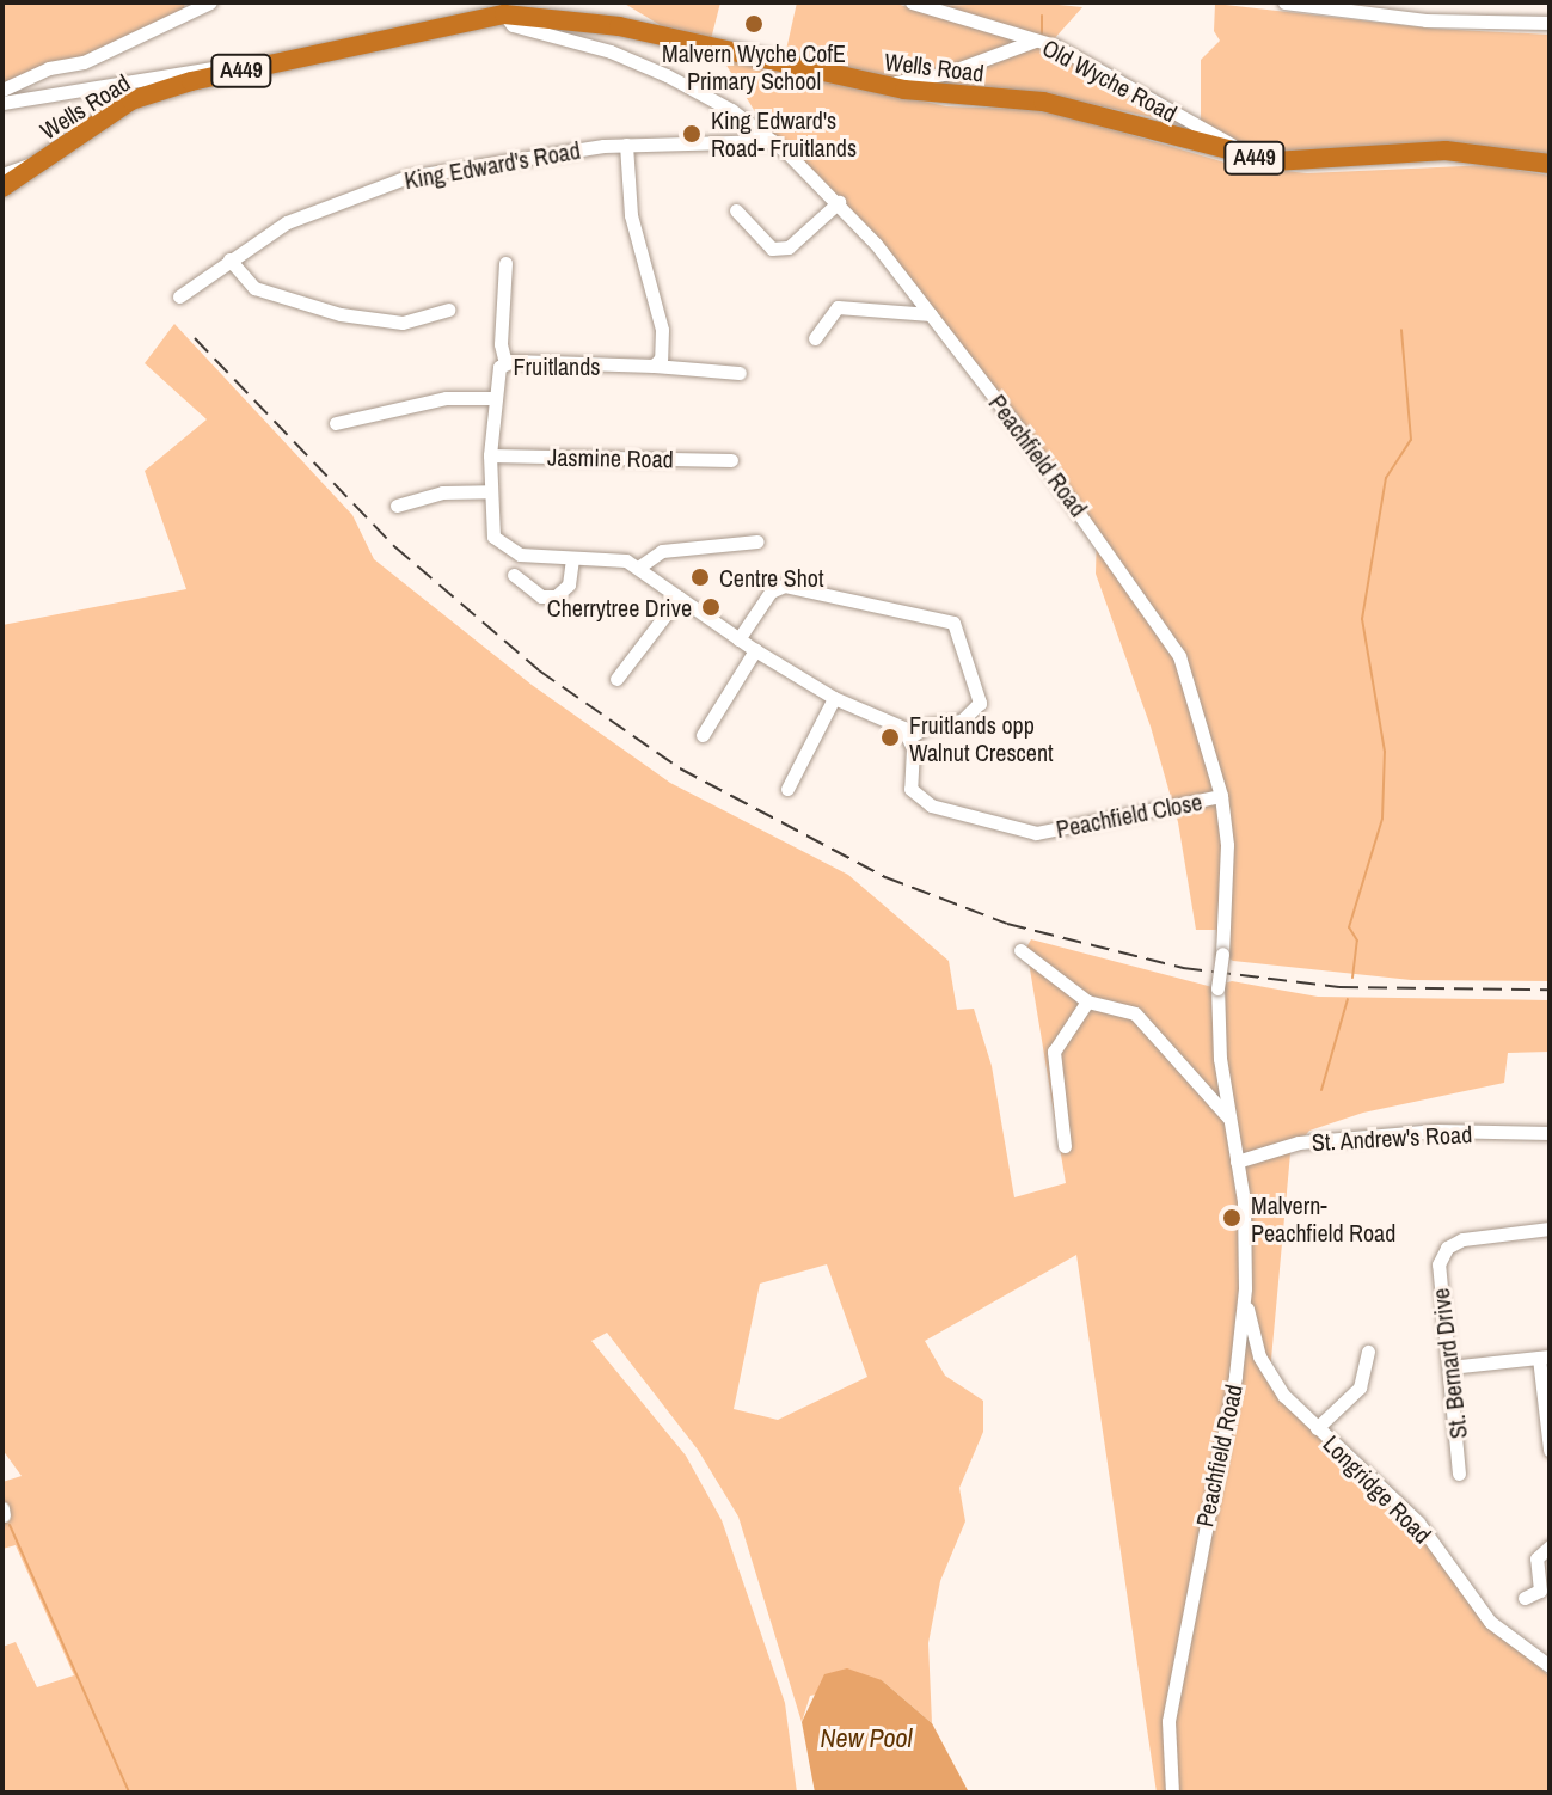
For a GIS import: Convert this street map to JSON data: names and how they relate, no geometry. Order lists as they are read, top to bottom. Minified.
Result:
{"streets":{"highway":["Wells Road","A449"],"street":["Old Wyche Road","King Edward's Road","Fruitlands","Peachfield Road","Jasmine Road","Peachfield Close","St. Andrew's Road","St. Bernard Drive","Longridge Road"]},"crossings":[["Wells Road","Old Wyche Road"],["Wells Road","Peachfield Road"],["King Edward's Road","Peachfield Road"],["Fruitlands","Jasmine Road"],["Fruitlands","Peachfield Close"],["Peachfield Road","Peachfield Close"],["Peachfield Road","St. Andrew's Road"],["Peachfield Road","Longridge Road"]],"water":["New Pool"],"places":["Malvern Wyche CofE Primary School","King Edward's Road- Fruitlands","Centre Shot","Cherrytree Drive","Fruitlands opp Walnut Crescent","Malvern- Peachfield Road"]}
